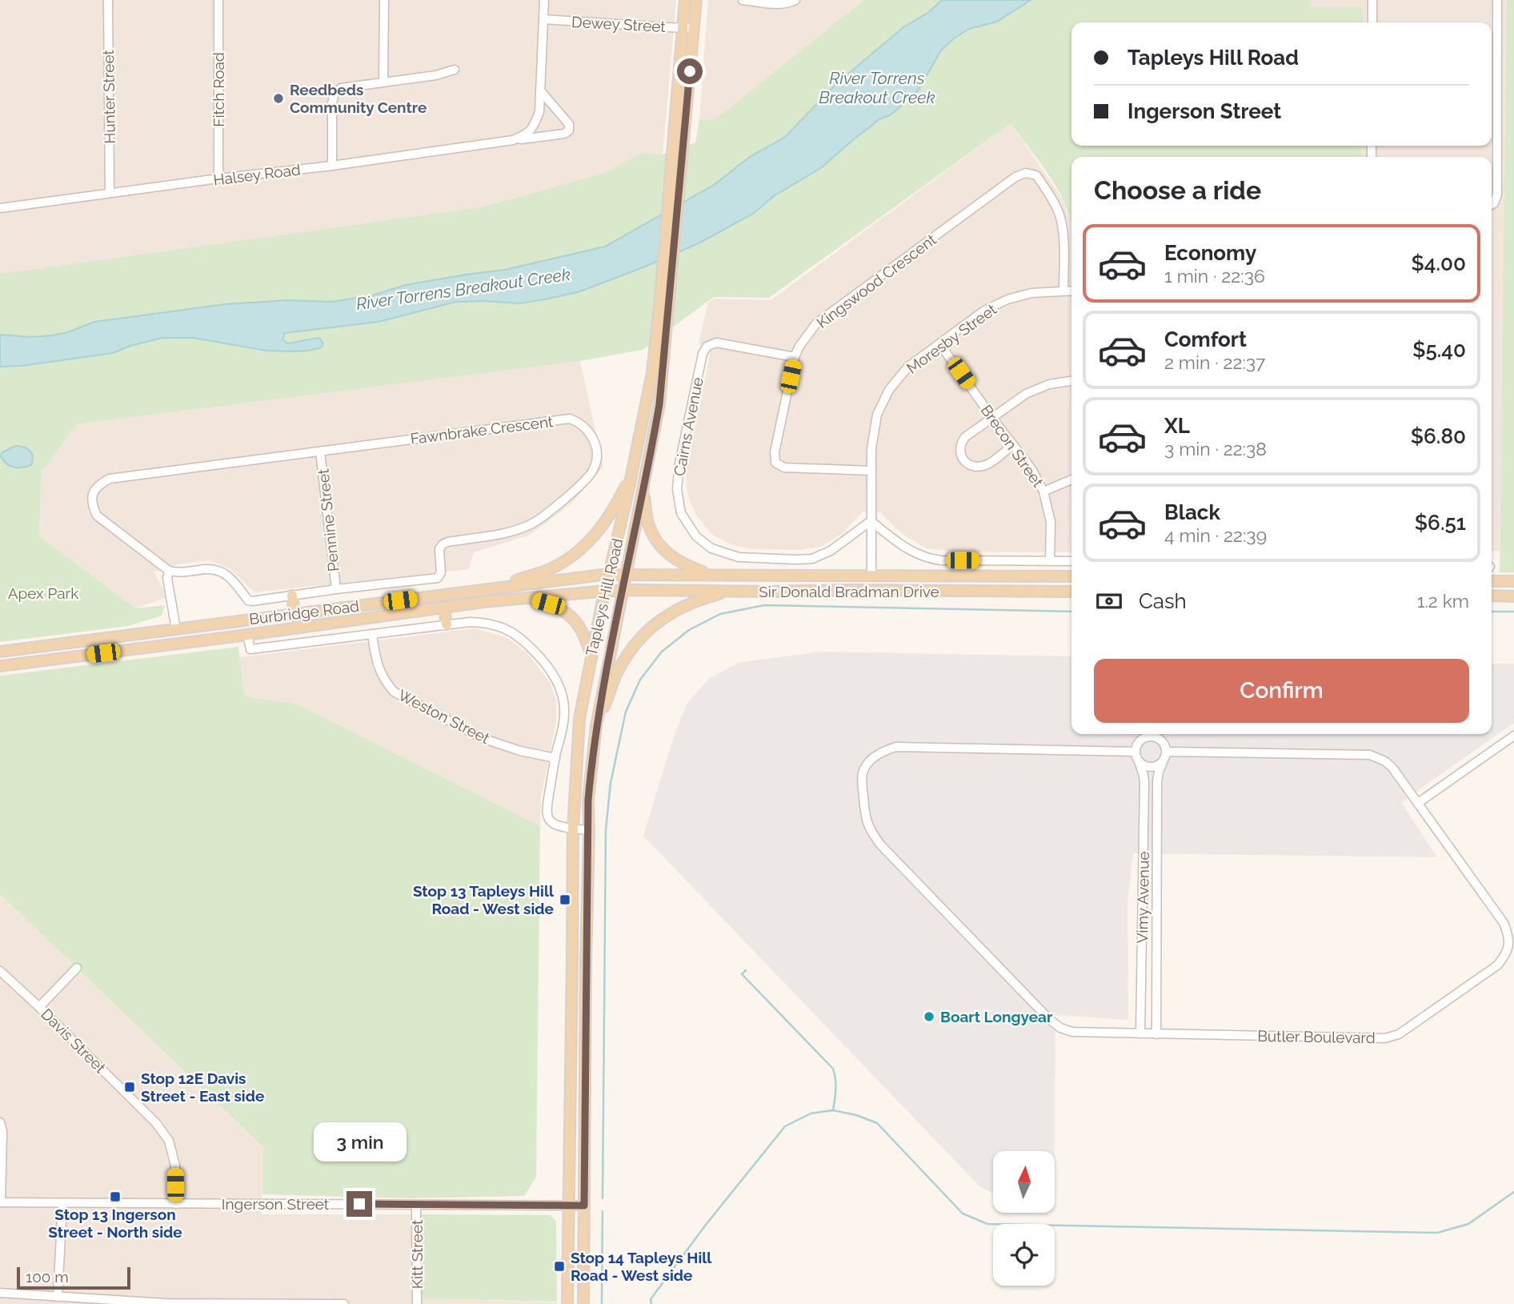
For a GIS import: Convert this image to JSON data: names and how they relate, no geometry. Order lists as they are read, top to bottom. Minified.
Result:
{"streets":{"main road":["Sir Donald Bradman Drive","Tapleys Hill Road","Burbridge Road"],"street":["Dewey Street","Fitch Road","Hunter Street","Halsey Road","Kingswood Crescent","Moresby Street","Cairns Avenue","Fawnbrake Crescent","Brecon Street","Pennine Street","Weston Street","Vimy Avenue","Butler Boulevard","Davis Street","Ingerson Street","Kitt Street"]},"crossings":[["Dewey Street","Tapleys Hill Road"],["Fitch Road","Halsey Road"],["Hunter Street","Halsey Road"],["Kingswood Crescent","Moresby Street"],["Kingswood Crescent","Cairns Avenue"],["Moresby Street","Cairns Avenue"],["Moresby Street","Brecon Street"],["Moresby Street","Sir Donald Bradman Drive"],["Cairns Avenue","Sir Donald Bradman Drive"],["Fawnbrake Crescent","Pennine Street"],["Brecon Street","Sir Donald Bradman Drive"],["Sir Donald Bradman Drive","Tapleys Hill Road"],["Sir Donald Bradman Drive","Burbridge Road"],["Tapleys Hill Road","Burbridge Road"],["Tapleys Hill Road","Ingerson Street"],["Burbridge Road","Weston Street"],["Vimy Avenue","Butler Boulevard"],["Davis Street","Ingerson Street"],["Ingerson Street","Kitt Street"]],"water":["River Torrens Breakout Creek"],"parks":["Apex Park"],"places":{"other":["Reedbeds Community Centre","Boart Longyear"],"transit":["Stop 13 Tapleys Hill Road - West side","Stop 12E Davis Street - East side","Stop 13 Ingerson Street - North side","Stop 14 Tapleys Hill Road - West side"]},"scale_bar":"100 m","north":"top","page":{"banner":["Tapleys Hill Road","Ingerson Street"],"heading":"Choose a ride","list":[{"name":"Economy","note":"1 min · 22:36","value":"$4.00"},{"name":"Comfort","note":"2 min · 22:37","value":"$5.40"},{"name":"XL","note":"3 min · 22:38","value":"$6.80"},{"name":"Black","note":"4 min · 22:39","value":"$6.51"}],"pay":["Cash","1.2 km"],"buttons":"Confirm","bubble":"3 min","scale":"100 m"}}
